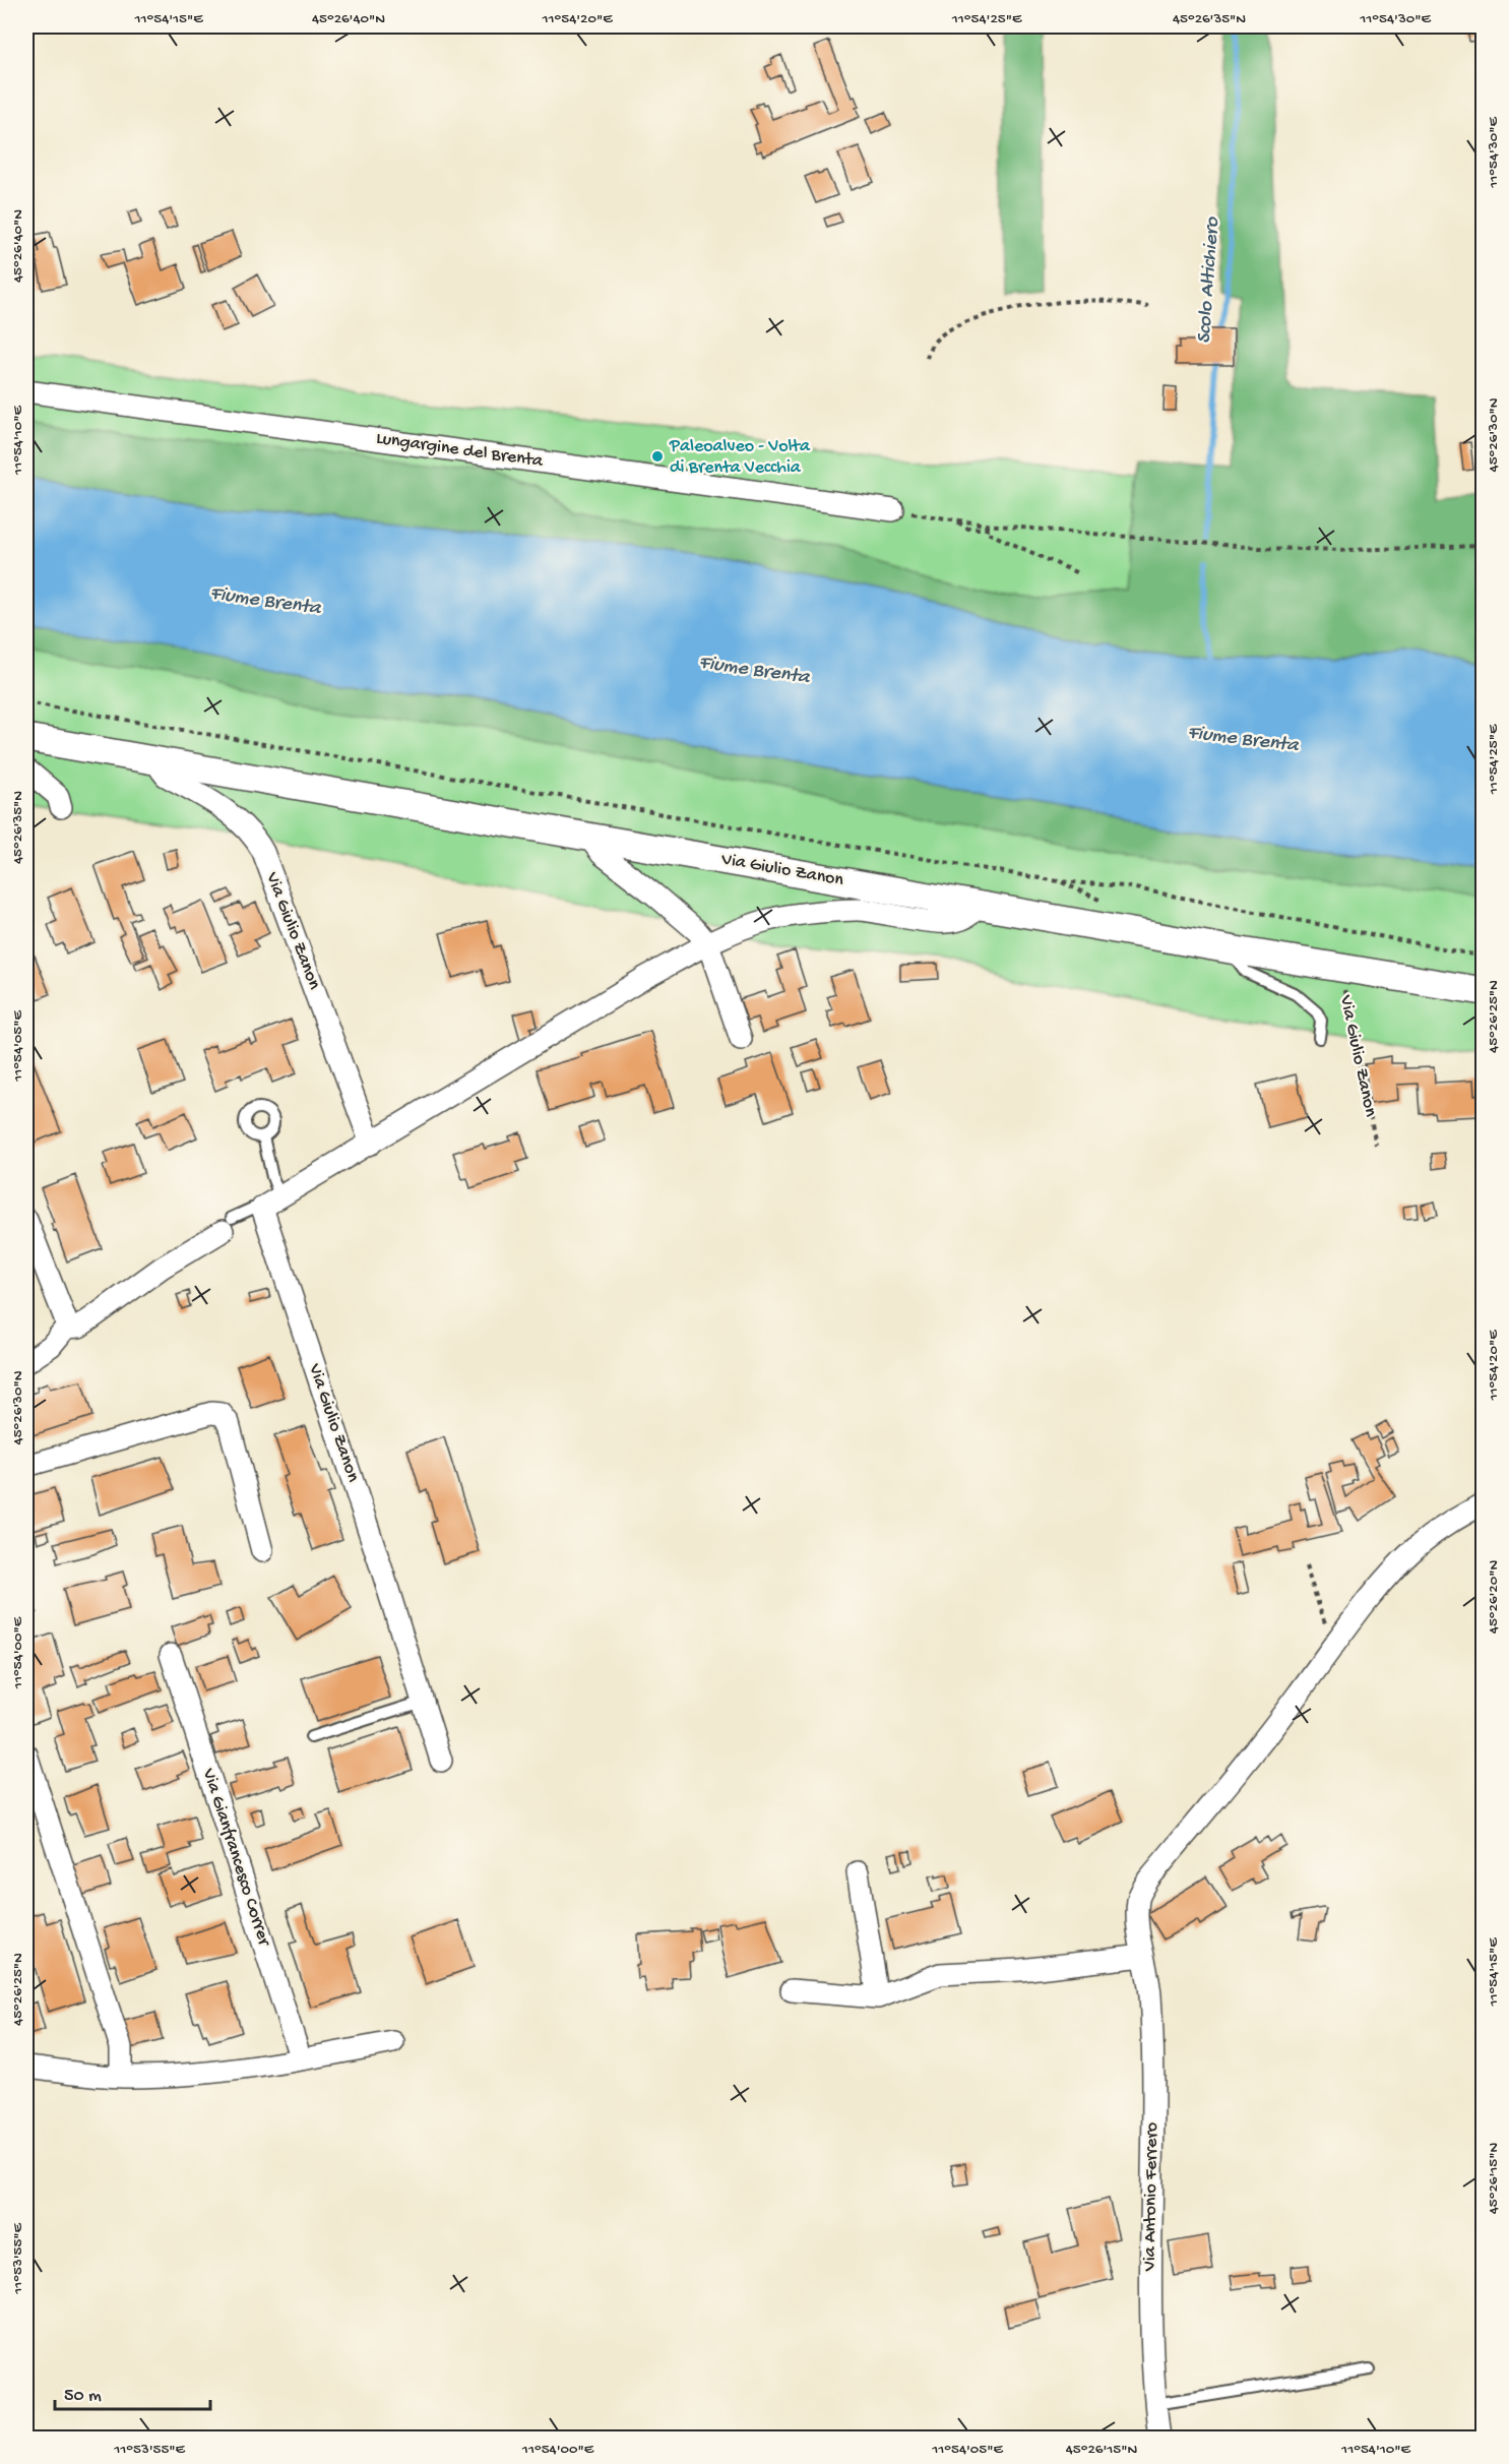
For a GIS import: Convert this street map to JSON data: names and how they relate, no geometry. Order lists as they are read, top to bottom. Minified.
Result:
{"streets":{"street":["Lungargine del Brenta","Via Giulio Zanon","Via Gianfrancesco Correr","Via Antonio Ferrero"]},"water":["Scolo Altichiero","Fiume Brenta"],"places":["Paleoalveo - Volta di Brenta Vecchia"],"scale_bar":"50 m","coordinates":["11°54'15\"E","45°26'40\"N","11°54'20\"E","11°54'25\"E","45°26'35\"N","11°54'30\"E","45°26'30\"N","11°54'10\"E","45°26'25\"N","11°54'05\"E","45°26'20\"N","11°54'00\"E","45°26'15\"N","11°53'55\"E"]}
